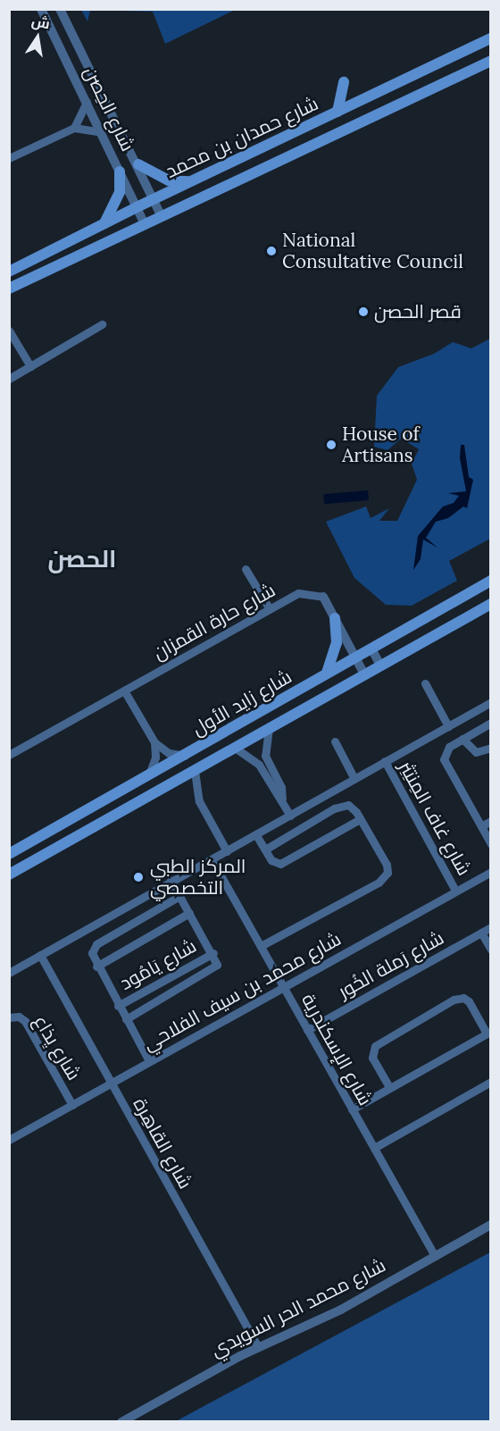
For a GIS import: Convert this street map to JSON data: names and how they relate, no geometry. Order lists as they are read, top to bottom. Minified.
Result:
{"streets":{"main road":["شارع حمدان بن محمد","شارع زايد الأول"],"street":["شارع الحِصن","شارع حارة القمزان","شارع غاف المِنتِثِر","شارع يَامُود","شارع رَملة الخُور","شارع محمد بن سيف الفلاحي","شارع يِذاع","شارع الإسكندرية","شارع القاهِرة","شارع محمد الحر السويدي"]},"crossings":[["شارع الحِصن","شارع حمدان بن محمد"],["شارع غاف المِنتِثِر","شارع محمد بن سيف الفلاحي"],["شارع رَملة الخُور","شارع الإسكندرية"],["شارع محمد بن سيف الفلاحي","شارع يِذاع"],["شارع محمد بن سيف الفلاحي","شارع الإسكندرية"],["شارع محمد بن سيف الفلاحي","شارع القاهِرة"],["شارع الإسكندرية","شارع محمد الحر السويدي"],["شارع القاهِرة","شارع محمد الحر السويدي"]],"districts":["الحصن"],"places":["National Consultative Council","قصر الحصن","House of Artisans","المركز الطبي التخصصي"],"north":"top"}
